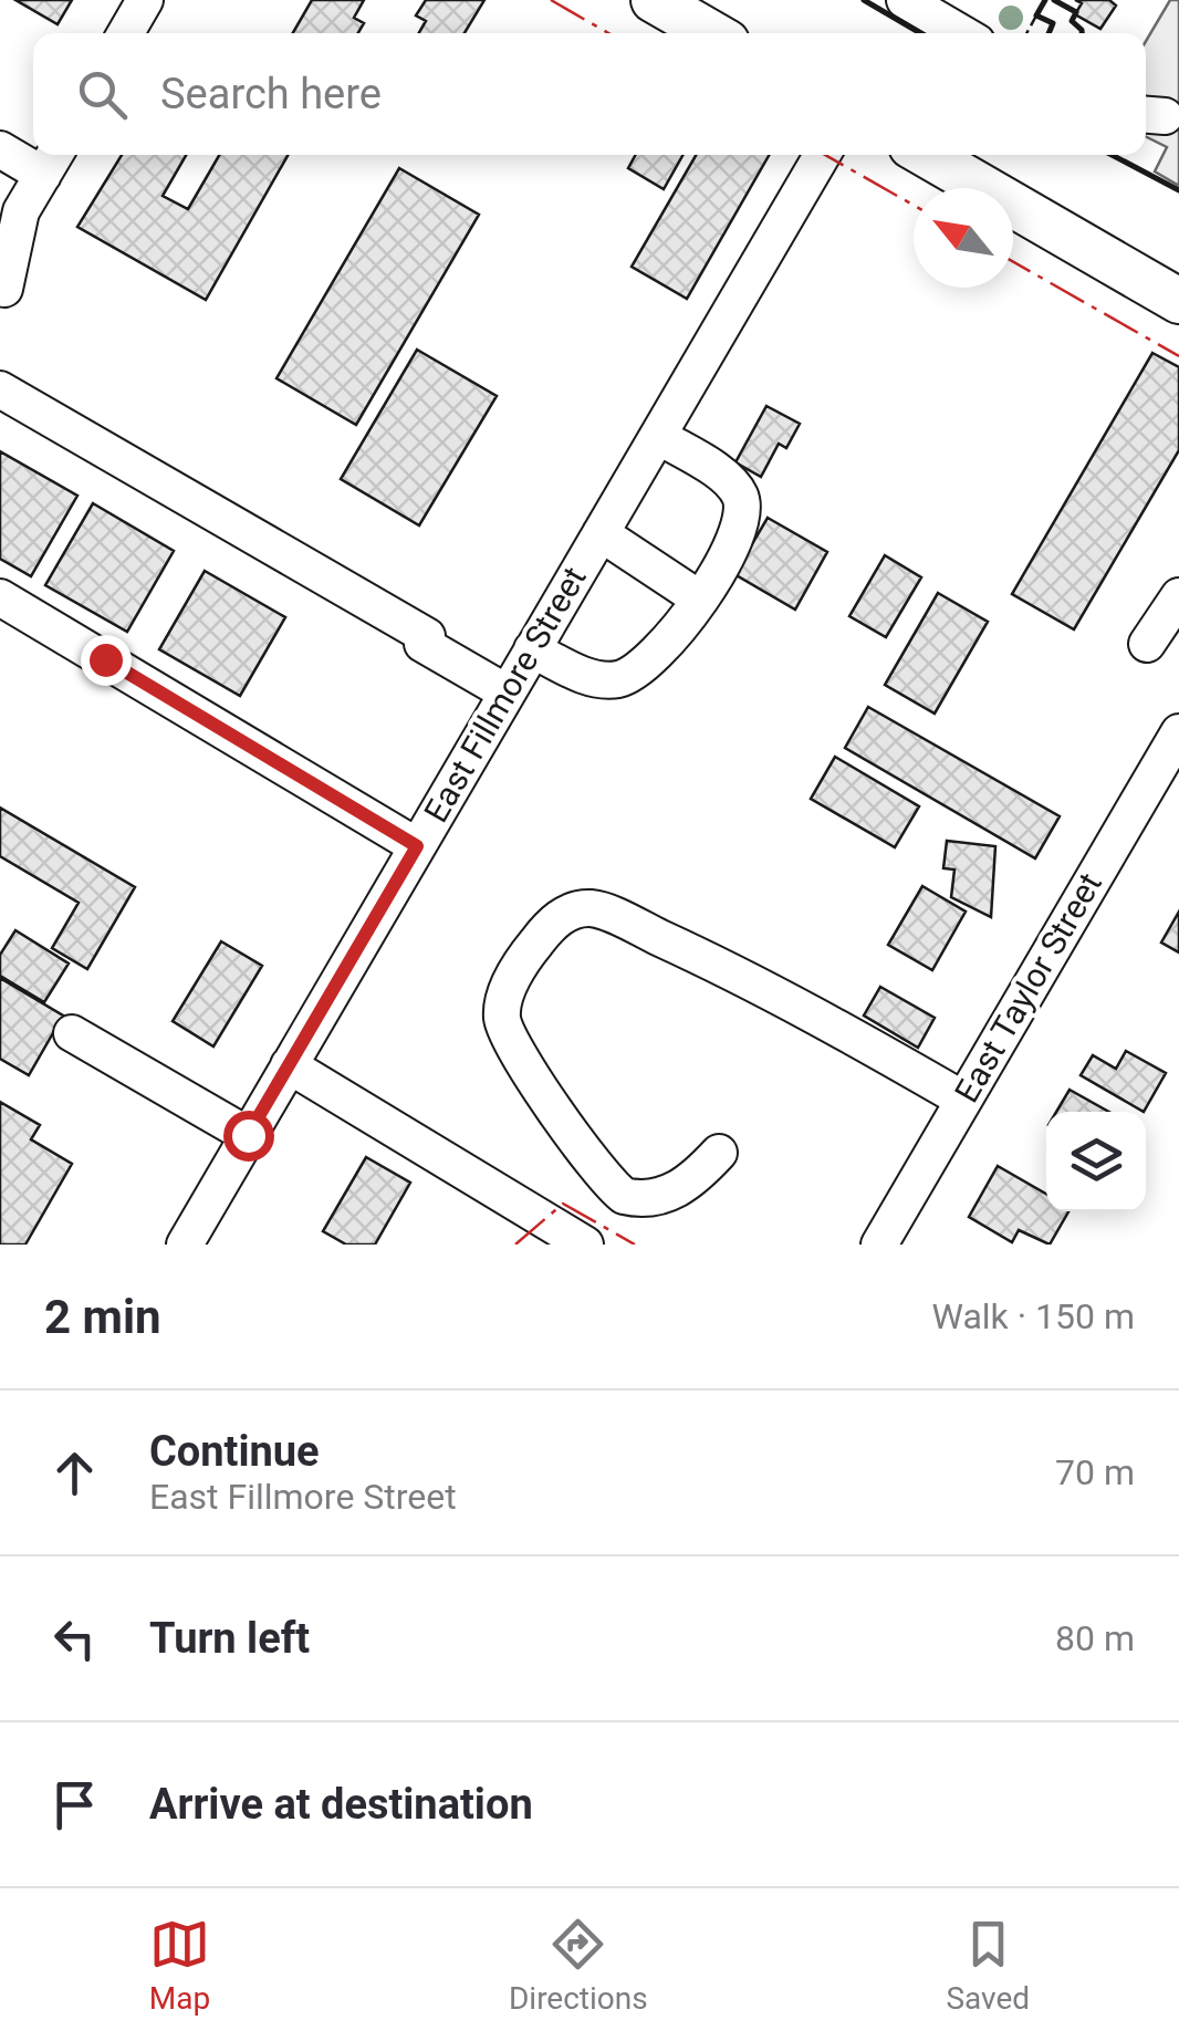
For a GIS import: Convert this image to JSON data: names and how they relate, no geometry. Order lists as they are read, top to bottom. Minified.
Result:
{"streets":{"street":["East Fillmore Street","East Taylor Street"]},"north":"top left","page":{"search":"Search here","heading":["2 min","Walk · 150 m"],"list":[["Continue","East Fillmore Street","70 m"],["Turn left","80 m"],"Arrive at destination"],"nav":["Map","Directions","Saved"]}}
